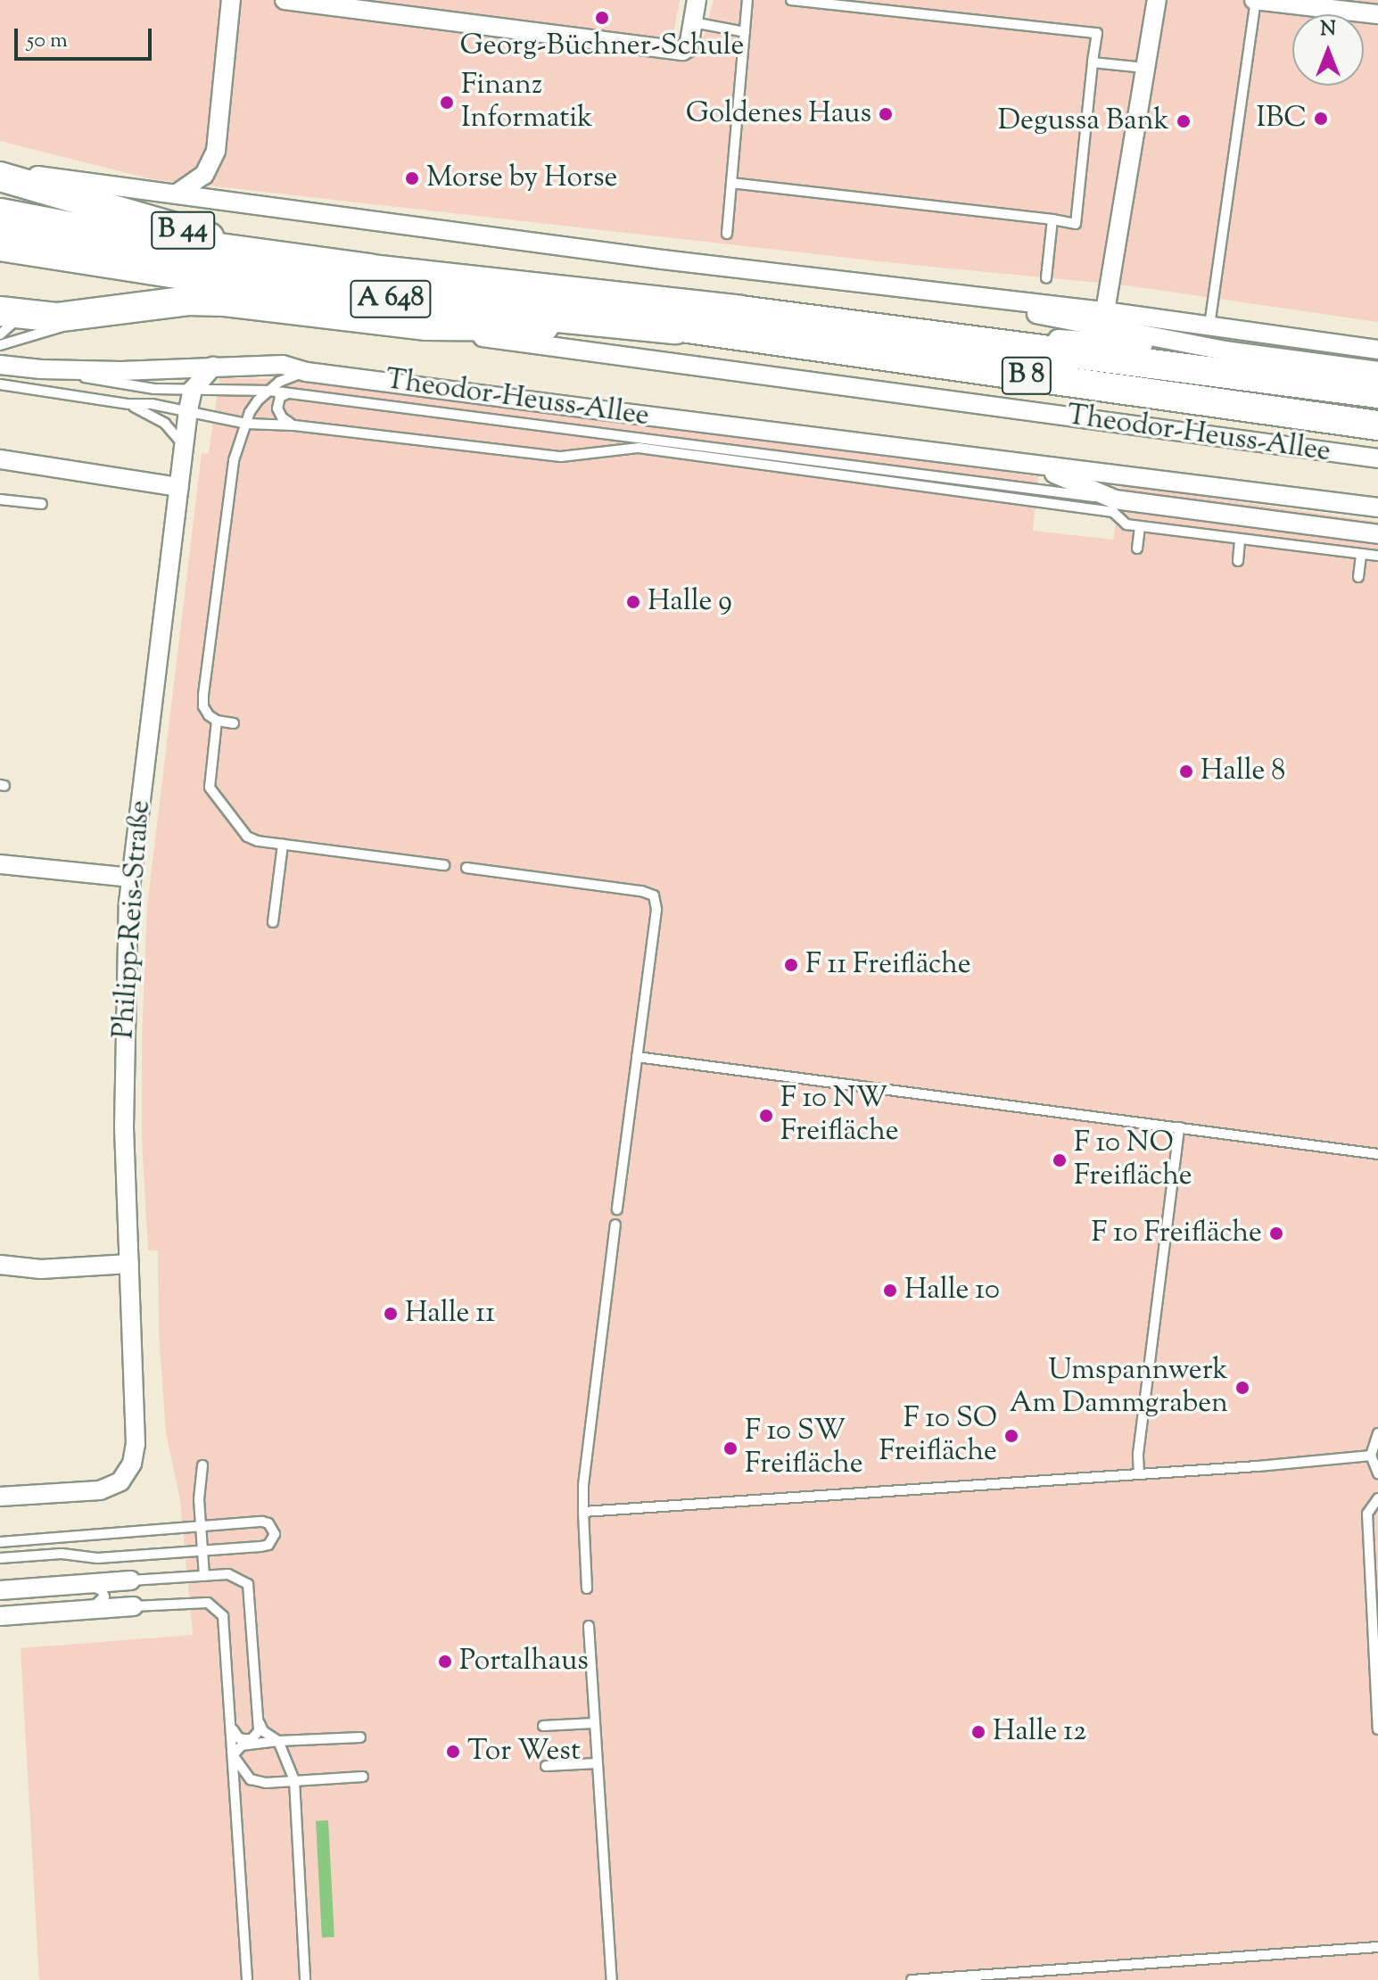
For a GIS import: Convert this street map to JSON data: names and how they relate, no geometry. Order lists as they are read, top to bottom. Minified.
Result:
{"streets":{"highway":["A 648","Theodor-Heuss-Allee"],"main road":["B 44","B 8"],"street":["Philipp-Reis-Straße"]},"crossings":[["B 44","A 648"],["B 44","B 8"],["A 648","B 8"],["Theodor-Heuss-Allee","Philipp-Reis-Straße"]],"places":["Georg-Büchner-Schule","Finanz Informatik","Goldenes Haus","IBC","Degussa Bank","Morse by Horse","Halle 9","Halle 8","F 11 Freifläche","F 10 NW Freifläche","F 10 NO Freifläche","F 10 Freifläche","Halle 10","Halle 11","Umspannwerk Am Dammgraben","F 10 SO Freifläche","F 10 SW Freifläche","Portalhaus","Halle 12","Tor West"],"scale_bar":"50 m","north":"top"}
